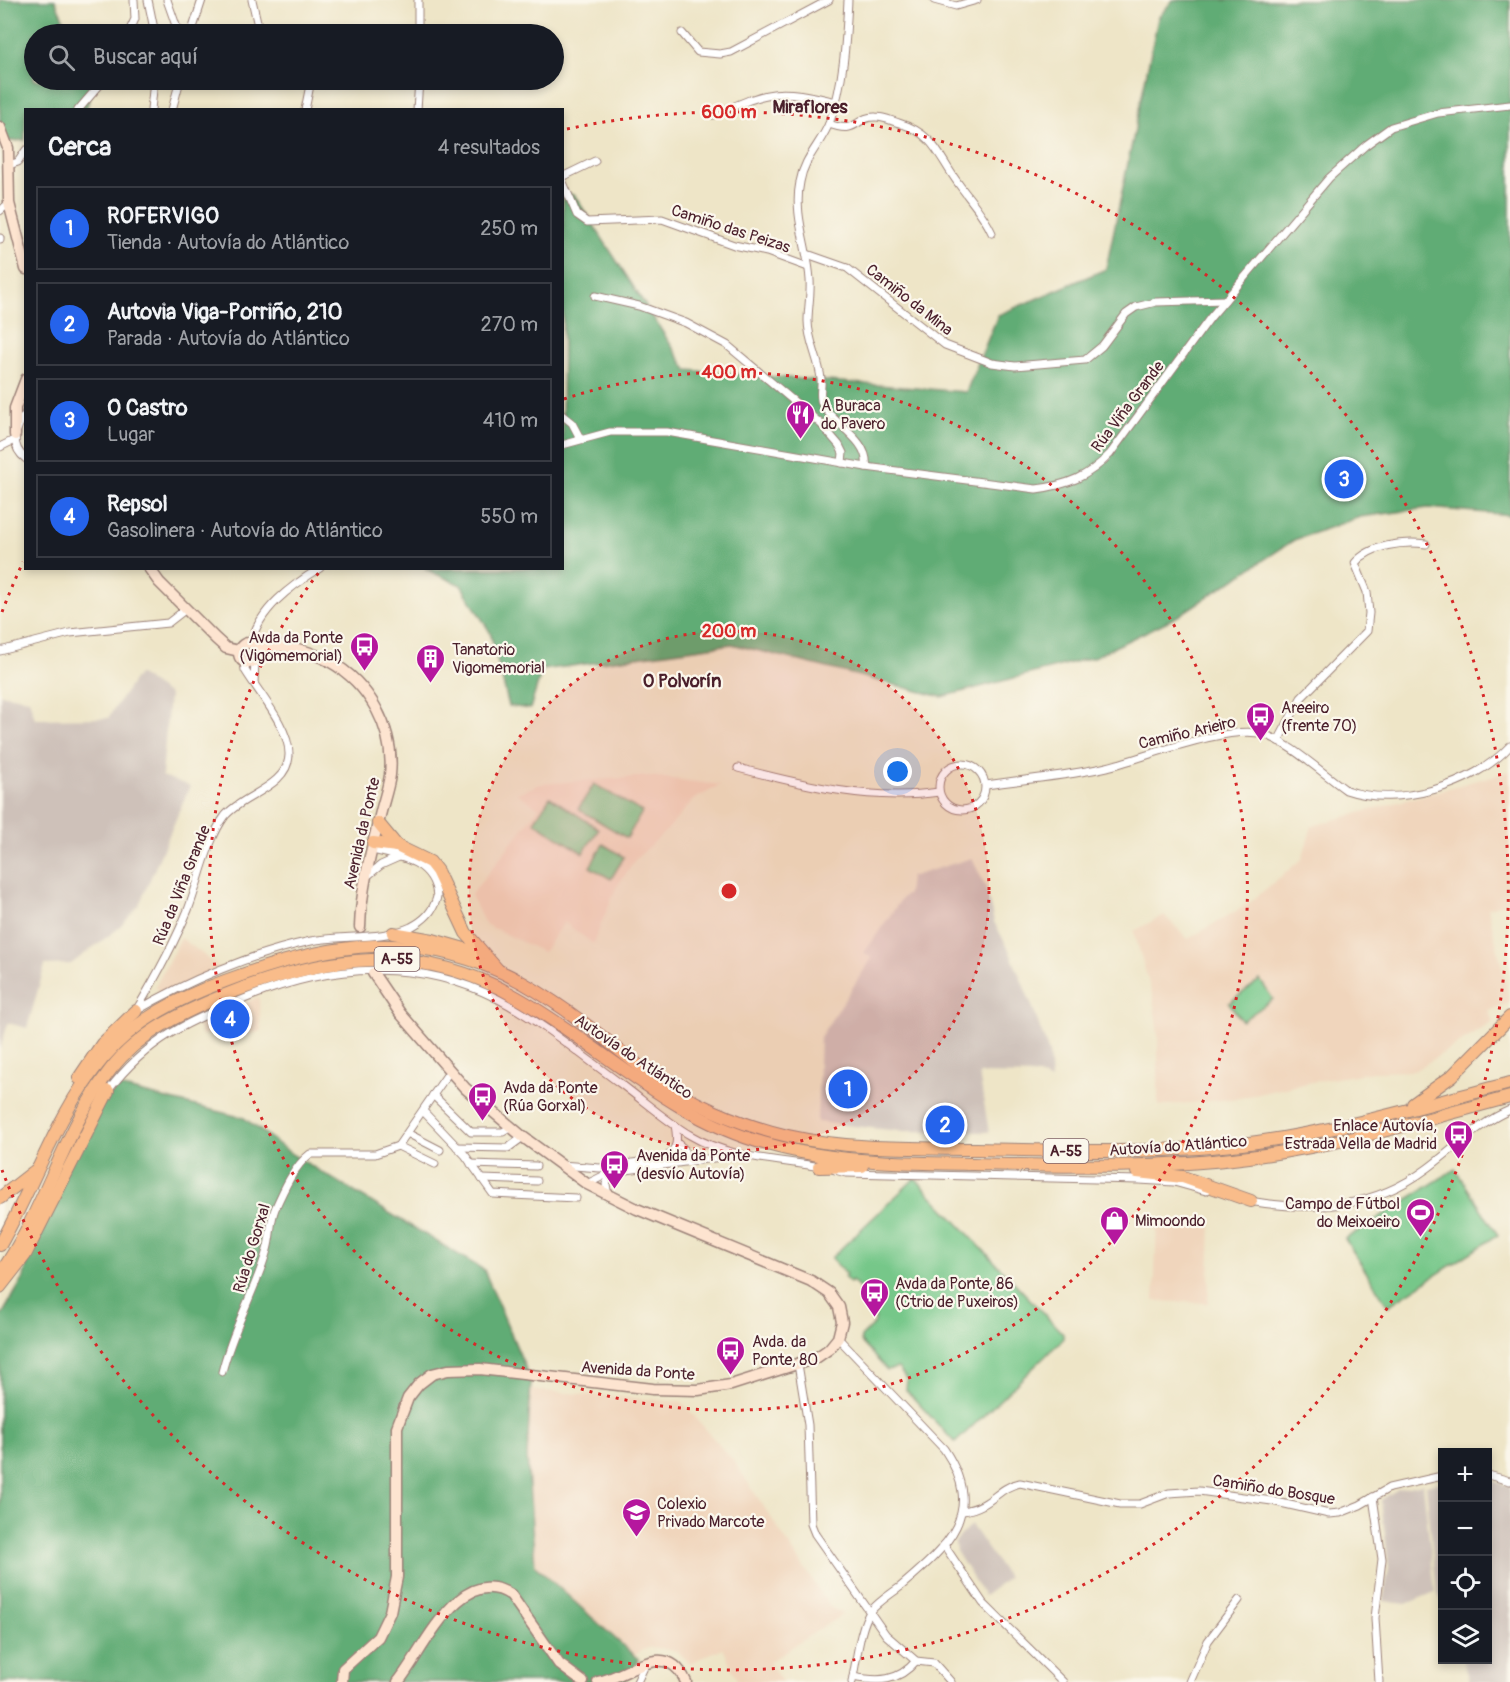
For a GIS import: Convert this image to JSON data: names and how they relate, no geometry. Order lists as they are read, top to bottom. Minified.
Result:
{"streets":{"highway":["A-55","Autovía do Atlántico"],"street":["Camiño das Peizas","Camiño da Mina","Rúa Viña Grande","Camiño Arieiro","Avenida da Ponte","Rúa da Viña Grande","Rúa do Gorxal","Camiño do Bosque"]},"crossings":[["Camiño da Mina","Rúa Viña Grande"],["Avenida da Ponte","Rúa da Viña Grande"]],"districts":["Miraflores","O Polvorín"],"places":{"restaurant":["A Buraca do Pavero"],"bus stop":["Avda da Ponte (Vigomemorial)","Areeiro (frente 70)","Avda da Ponte (Rúa Gorxal)","Enlace Autovía, Estrada Vella de Madrid","Avenida da Ponte (desvío Autovía)","Avda da Ponte, 86 (Ctrio de Puxeiros)","Avda. da Ponte, 80"],"building":["Tanatorio Vigomemorial"],"sports":["Campo de Fútbol do Meixoeiro"],"shop":["Mimoondo"],"school or university":["Colexio Privado Marcote"]},"page":{"search":"Buscar aquí","heading":["Cerca","4 resultados"],"list":[{"mark":"1","name":"ROFERVIGO","note":"Tienda · Autovía do Atlántico","value":"250 m"},{"mark":"2","name":"Autovia Viga-Porriño, 210","note":"Parada · Autovía do Atlántico","value":"270 m"},{"mark":"3","name":"O Castro","note":"Lugar","value":"410 m"},{"mark":"4","name":"Repsol","note":"Gasolinera · Autovía do Atlántico","value":"550 m"}],"pins":["3","4","1","2"],"map_buttons":["+","−"]},"rings":["600 m","400 m","200 m"]}
